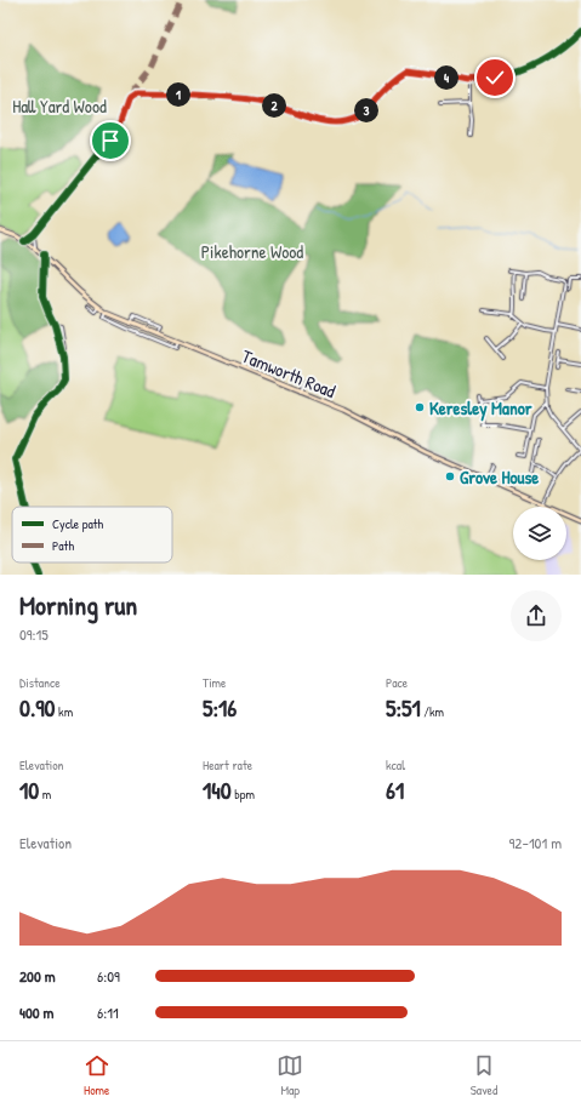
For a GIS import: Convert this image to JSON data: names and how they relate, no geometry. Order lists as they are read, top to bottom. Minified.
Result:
{"streets":{"main road":["Tamworth Road"]},"parks":["Hall Yard Wood","Pikehorne Wood"],"places":["Keresley Manor","Grove House"],"legend":["Cycle path","Path"],"page":{"pins":["4","1","2","3"],"heading":["Morning run","09:15"],"stats":[["Distance","0.90 km"],["Time","5:16"],["Pace","5:51 /km"],["Elevation","10 m"],["Heart rate","140 bpm"],["kcal","61"]],"chart":["Elevation","92–101 m"],"list":[{"name":"200 m","note":"6:09"},{"name":"400 m","note":"6:11"}],"tabs":["Home","Map","Saved"]}}
